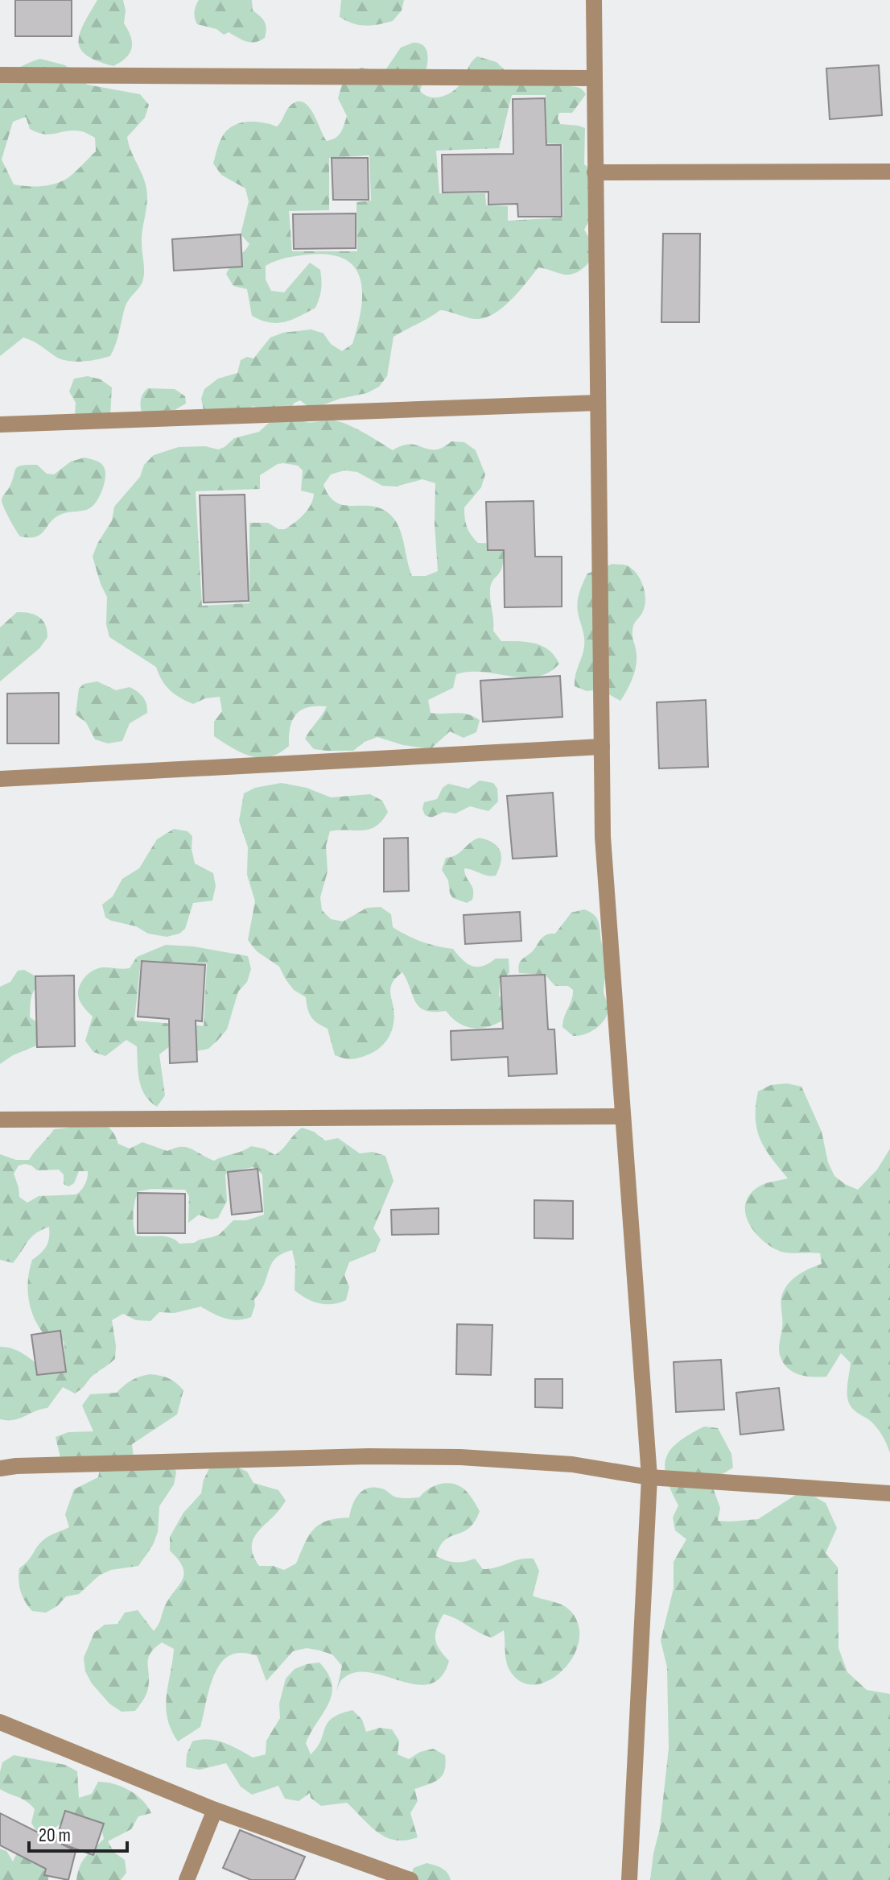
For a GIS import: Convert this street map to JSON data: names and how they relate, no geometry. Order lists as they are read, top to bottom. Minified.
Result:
{"scale_bar":"20 m"}
